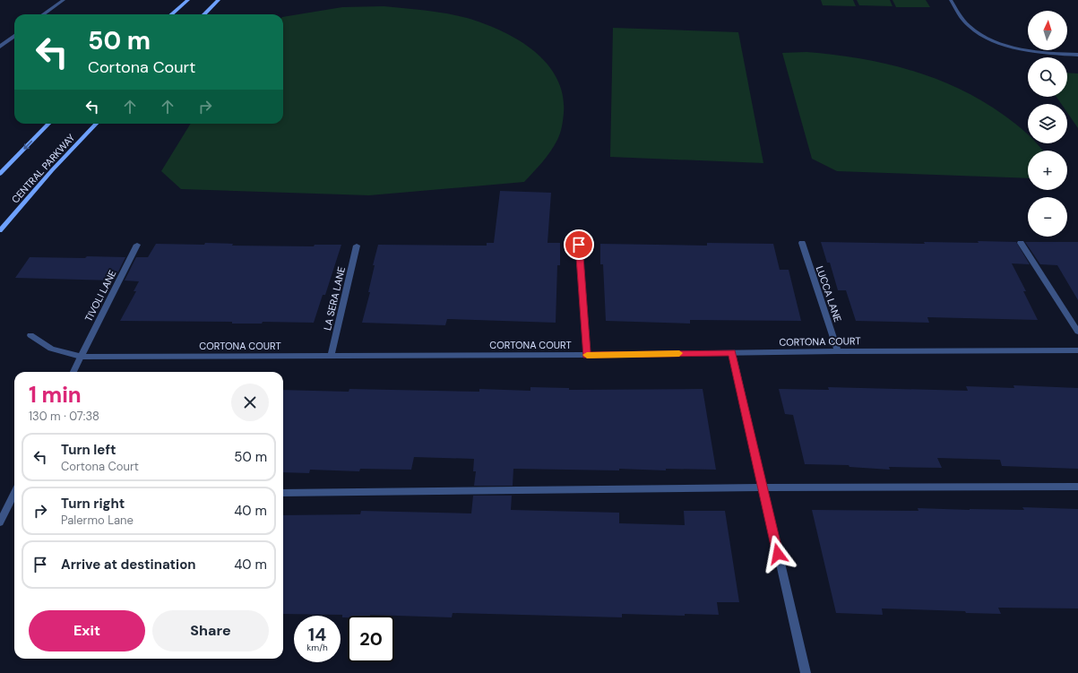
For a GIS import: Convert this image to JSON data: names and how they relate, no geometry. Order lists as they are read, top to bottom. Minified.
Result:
{"streets":{"main road":["CENTRAL PARKWAY"],"street":["LUCCA LANE","TIVOLI LANE","LA SERA LANE","CORTONA COURT"]},"crossings":[["LUCCA LANE","CORTONA COURT"],["TIVOLI LANE","CORTONA COURT"],["LA SERA LANE","CORTONA COURT"]],"north":"top","page":{"map_buttons":["+","−"],"turn":["50 m","Cortona Court"],"heading":["1 min","130 m · 07:38"],"list":[{"name":"Turn left","note":"Cortona Court","value":"50 m"},{"name":"Turn right","note":"Palermo Lane","value":"40 m"},{"name":"Arrive at destination","value":"40 m"}],"buttons":["Exit","Share"],"speed":"14 km/h","limit":"20"}}
